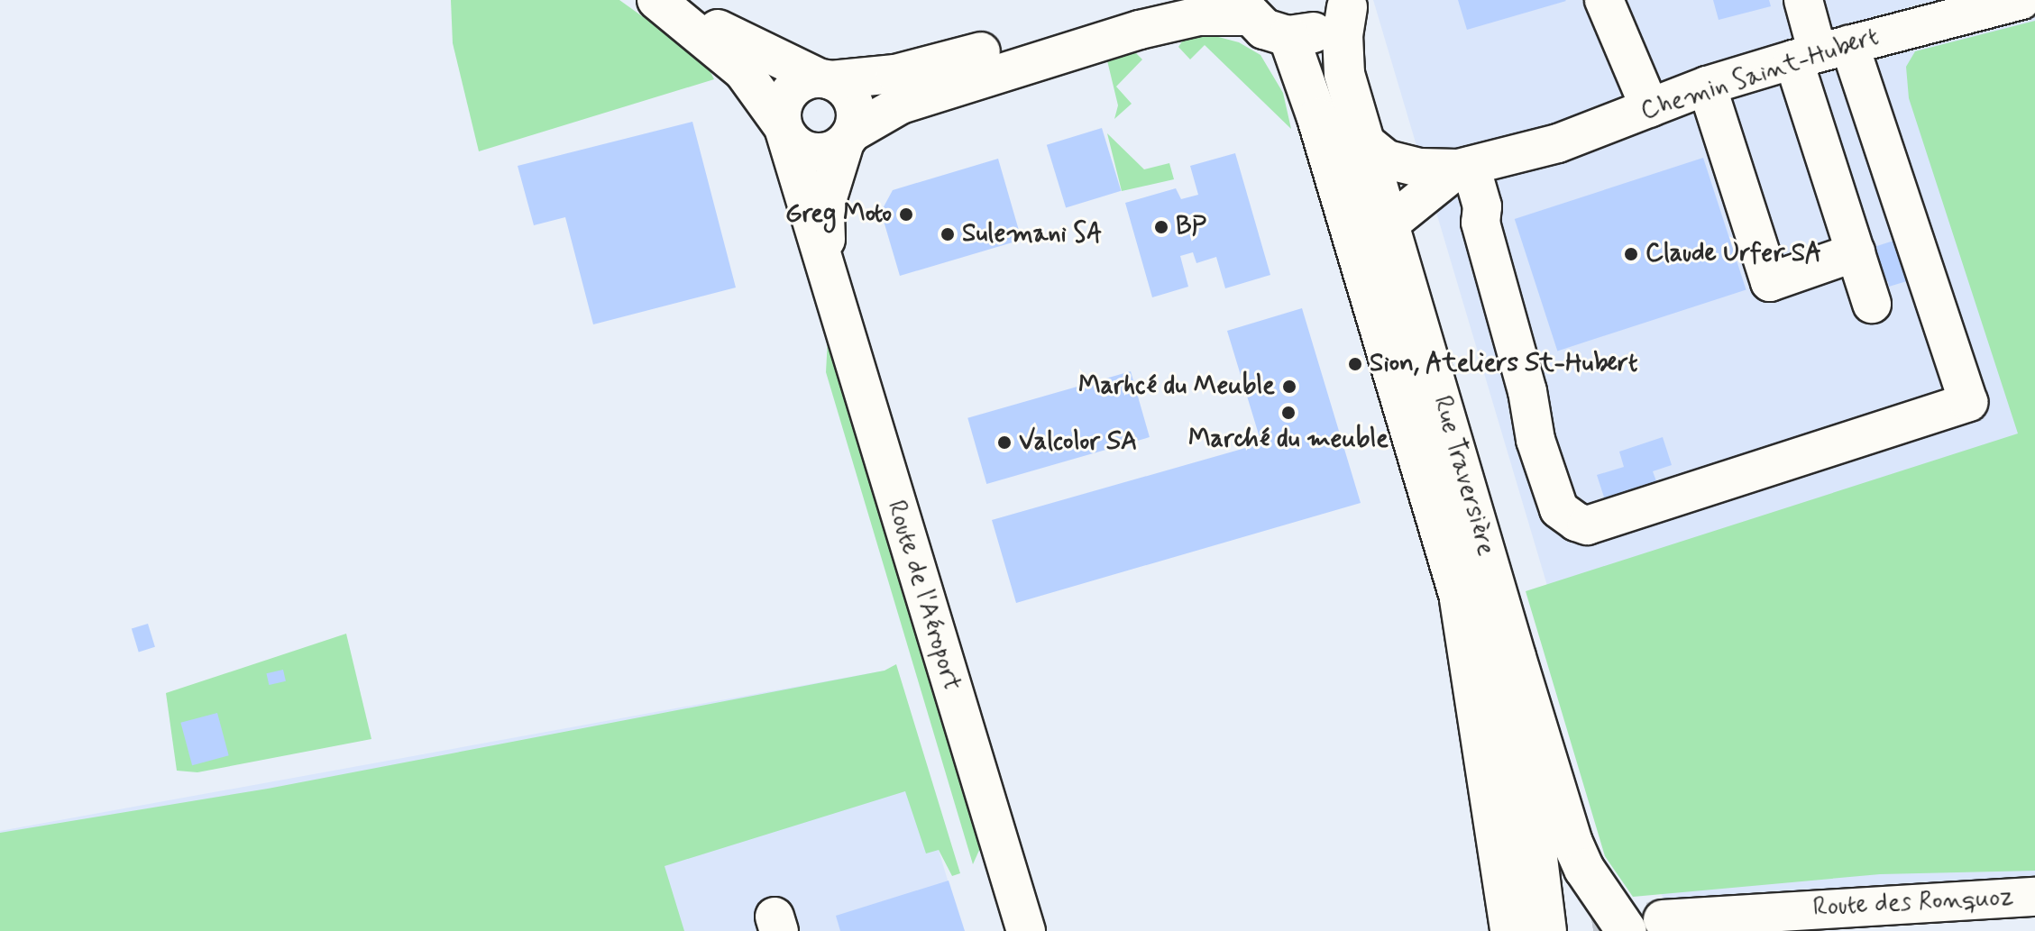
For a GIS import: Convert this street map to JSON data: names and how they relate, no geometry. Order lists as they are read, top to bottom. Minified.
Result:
{"streets":{"main road":["Rue Traversière"],"street":["Chemin Saint-Hubert","Route de l'Aéroport","Route des Ronquoz"]},"crossings":[["Chemin Saint-Hubert","Rue Traversière"]],"places":["Greg Moto","BP","Sulemani SA","Claude Urfer SA","Sion, Ateliers St-Hubert","Marhcé du Meuble","Marché du meuble","Valcolor SA"]}
